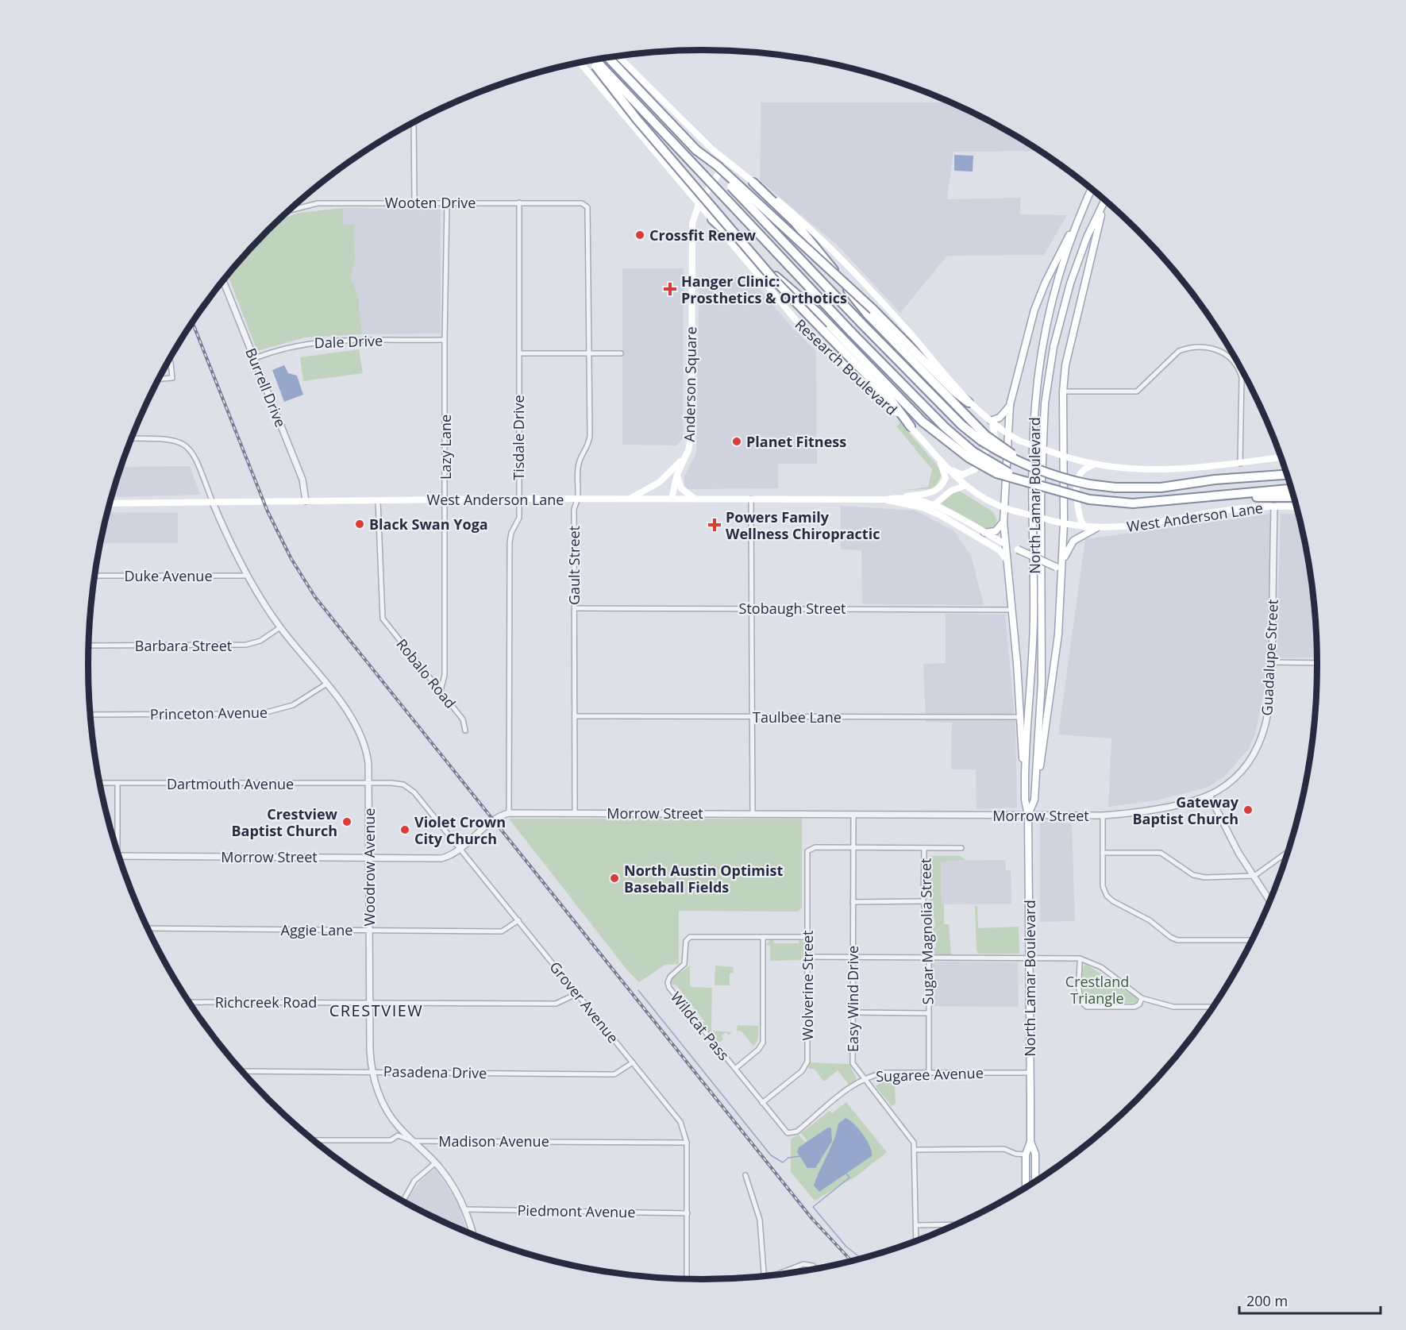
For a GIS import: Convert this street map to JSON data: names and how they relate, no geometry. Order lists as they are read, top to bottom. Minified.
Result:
{"streets":{"main road":["Research Boulevard","Anderson Square","North Lamar Boulevard","West Anderson Lane"],"street":["Wooten Drive","Dale Drive","Burrell Drive","Tisdale Drive","Lazy Lane","Gault Street","Duke Avenue","Stobaugh Street","Barbara Street","Guadalupe Street","Robalo Road","Princeton Avenue","Taulbee Lane","Dartmouth Avenue","Morrow Street","Woodrow Avenue","Aggie Lane","Sugar Magnolia Street","Wolverine Street","Easy Wind Drive","Richcreek Road","Grover Avenue","Wildcat Pass","Pasadena Drive","Sugaree Avenue","Madison Avenue","Piedmont Avenue"]},"crossings":[["Wooten Drive","Tisdale Drive"],["Wooten Drive","Lazy Lane"],["Wooten Drive","Gault Street"],["Dale Drive","Burrell Drive"],["Dale Drive","Lazy Lane"],["Research Boulevard","Anderson Square"],["Research Boulevard","West Anderson Lane"],["Anderson Square","West Anderson Lane"],["Burrell Drive","West Anderson Lane"],["Tisdale Drive","West Anderson Lane"],["Tisdale Drive","Morrow Street"],["Lazy Lane","West Anderson Lane"],["Lazy Lane","Robalo Road"],["North Lamar Boulevard","Morrow Street"],["North Lamar Boulevard","Sugaree Avenue"],["West Anderson Lane","Gault Street"],["West Anderson Lane","Guadalupe Street"],["West Anderson Lane","Robalo Road"],["West Anderson Lane","Woodrow Avenue"],["Gault Street","Stobaugh Street"],["Gault Street","Taulbee Lane"],["Gault Street","Morrow Street"],["Duke Avenue","Woodrow Avenue"],["Barbara Street","Woodrow Avenue"],["Guadalupe Street","Morrow Street"],["Princeton Avenue","Woodrow Avenue"],["Dartmouth Avenue","Woodrow Avenue"],["Dartmouth Avenue","Grover Avenue"],["Morrow Street","Woodrow Avenue"],["Morrow Street","Easy Wind Drive"],["Morrow Street","Grover Avenue"],["Woodrow Avenue","Aggie Lane"],["Woodrow Avenue","Richcreek Road"],["Woodrow Avenue","Grover Avenue"],["Woodrow Avenue","Pasadena Drive"],["Woodrow Avenue","Madison Avenue"],["Woodrow Avenue","Piedmont Avenue"],["Aggie Lane","Grover Avenue"],["Sugar Magnolia Street","Sugaree Avenue"],["Wolverine Street","Easy Wind Drive"],["Wolverine Street","Wildcat Pass"],["Easy Wind Drive","Sugaree Avenue"],["Richcreek Road","Grover Avenue"],["Grover Avenue","Pasadena Drive"],["Grover Avenue","Madison Avenue"],["Grover Avenue","Piedmont Avenue"],["Wildcat Pass","Sugaree Avenue"]],"districts":["CRESTVIEW"],"parks":["Crestland Triangle"],"places":{"other":["Crossfit Renew","Planet Fitness","Black Swan Yoga","Gateway Baptist Church","Crestview Baptist Church","Violet Crown City Church","North Austin Optimist Baseball Fields"],"health":["Hanger Clinic: Prosthetics & Orthotics","Powers Family Wellness Chiropractic"]},"scale_bar":"200 m"}
